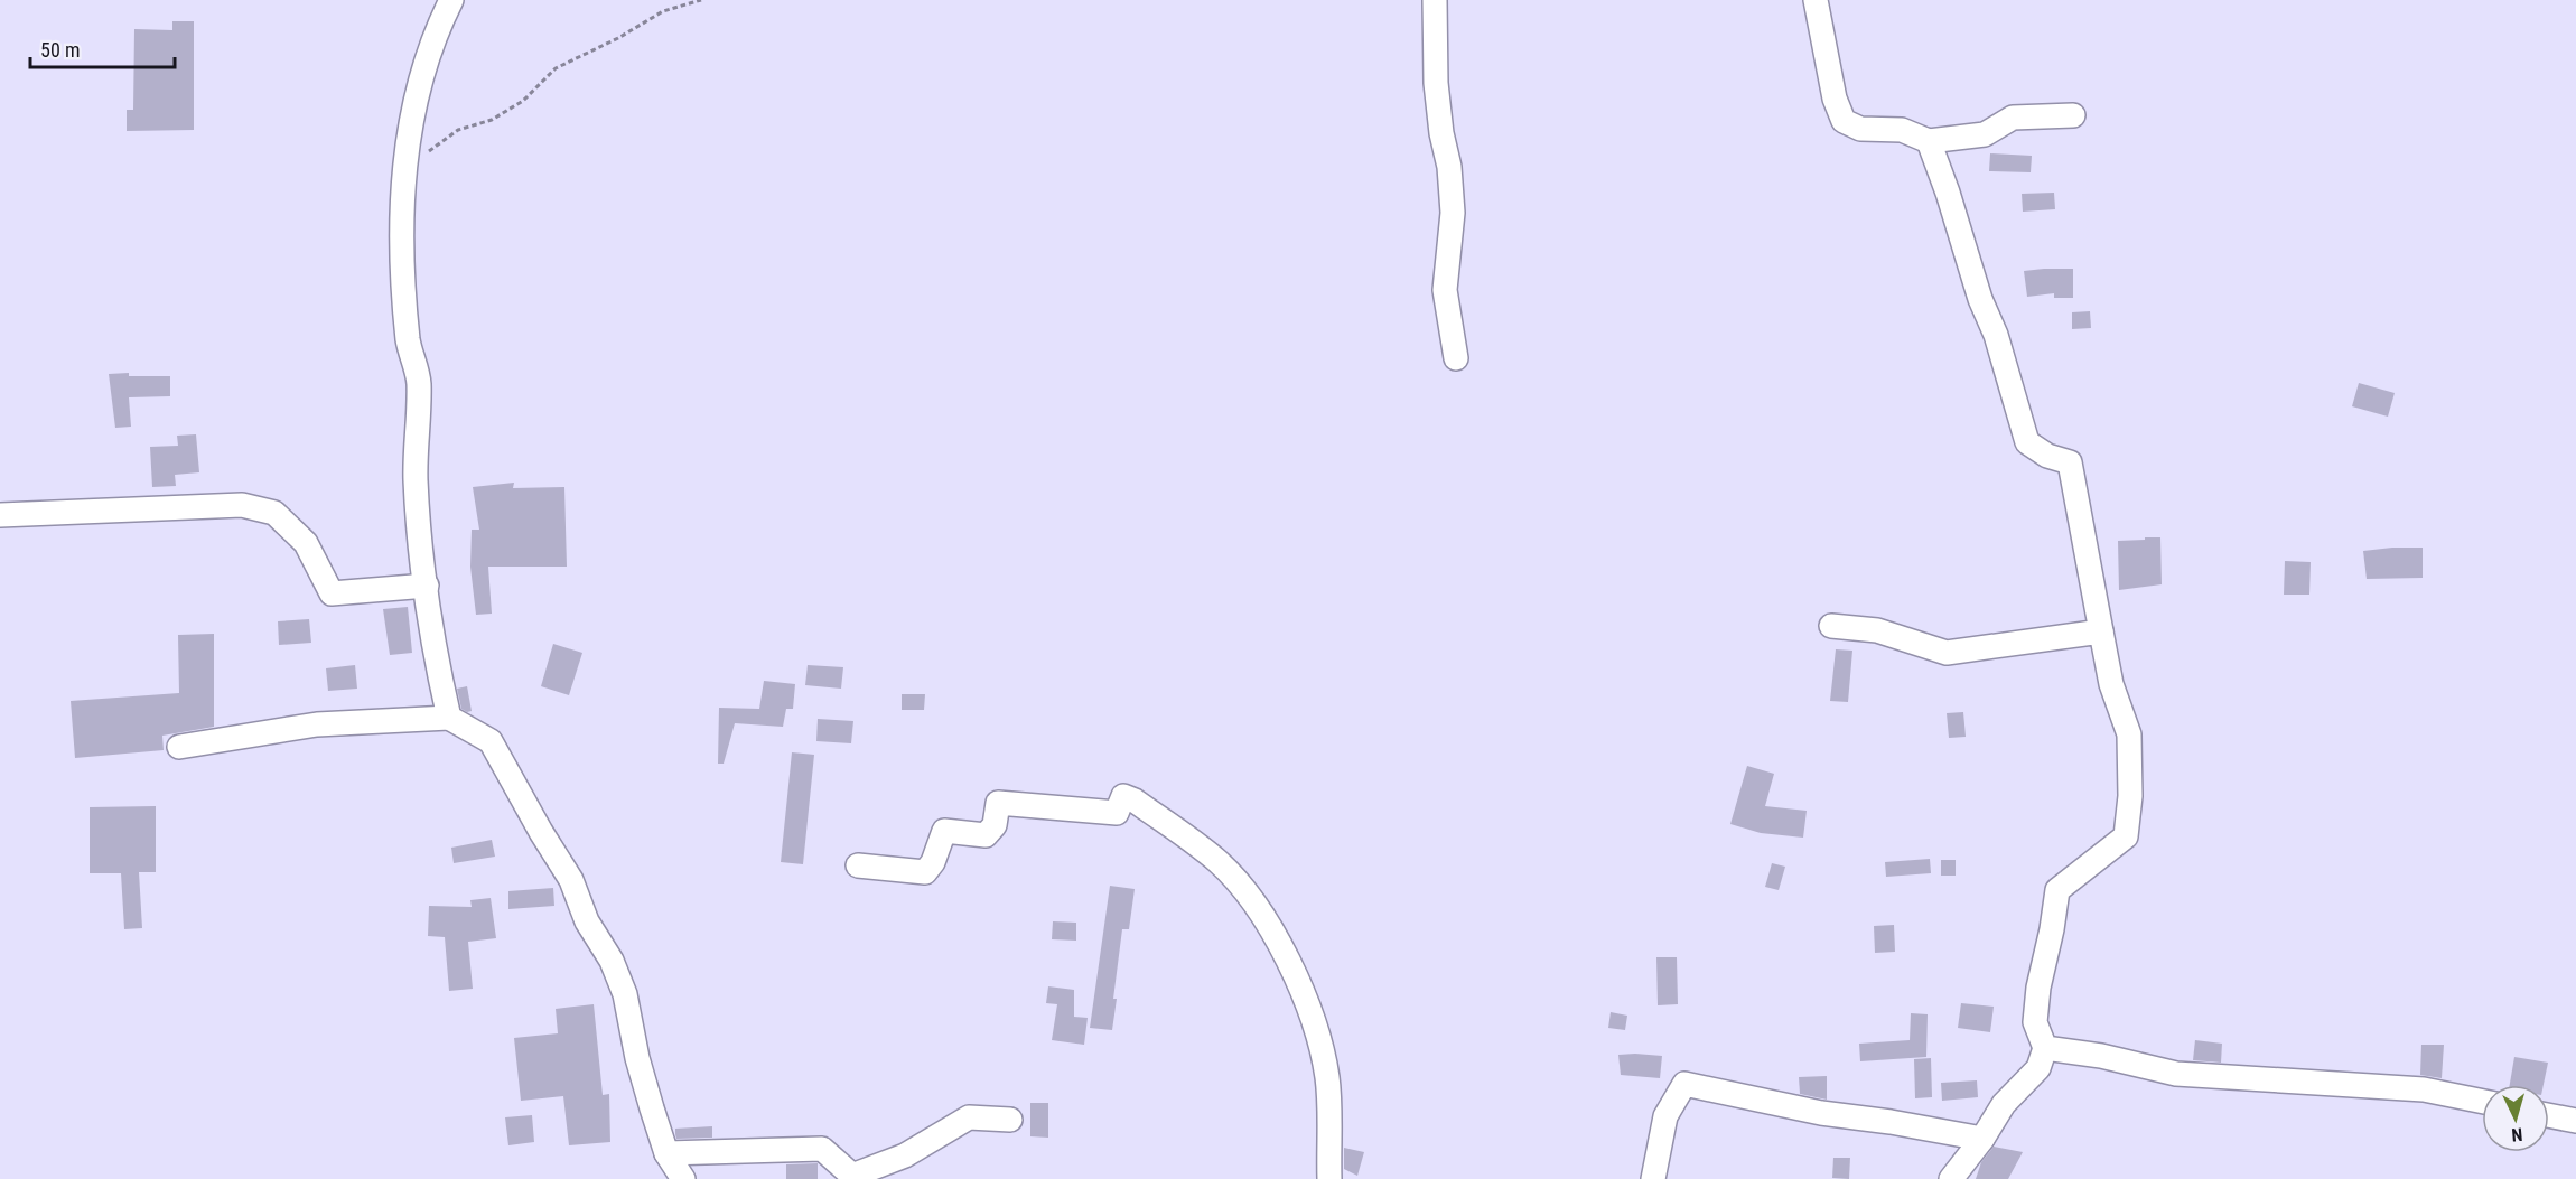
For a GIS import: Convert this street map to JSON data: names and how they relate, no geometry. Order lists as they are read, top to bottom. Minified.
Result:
{"scale_bar":"50 m","north":"bottom"}
